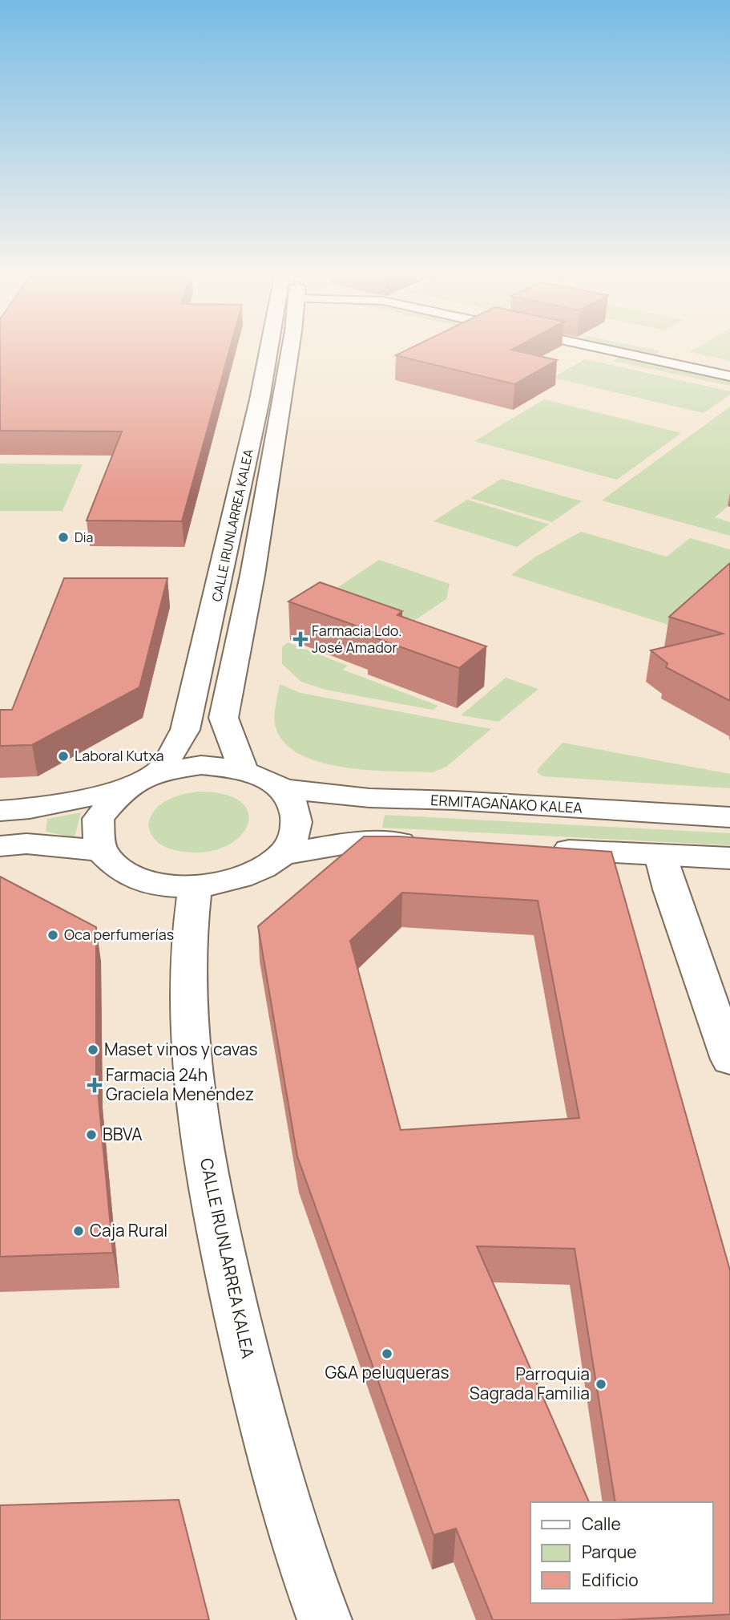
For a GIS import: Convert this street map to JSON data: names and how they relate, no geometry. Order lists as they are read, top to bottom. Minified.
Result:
{"streets":{"street":["CALLE IRUNLARREA KALEA","ERMITAGAÑAKO KALEA"]},"crossings":[["CALLE IRUNLARREA KALEA","ERMITAGAÑAKO KALEA"]],"places":{"other":["Dia","Laboral Kutxa","Oca perfumerías","Maset vinos y cavas","BBVA","Caja Rural","G&A peluqueras","Parroquia Sagrada Familia"],"health":["Farmacia Ldo. José Amador","Farmacia 24h Graciela Menéndez"]},"legend":["Calle","Parque","Edificio"]}
